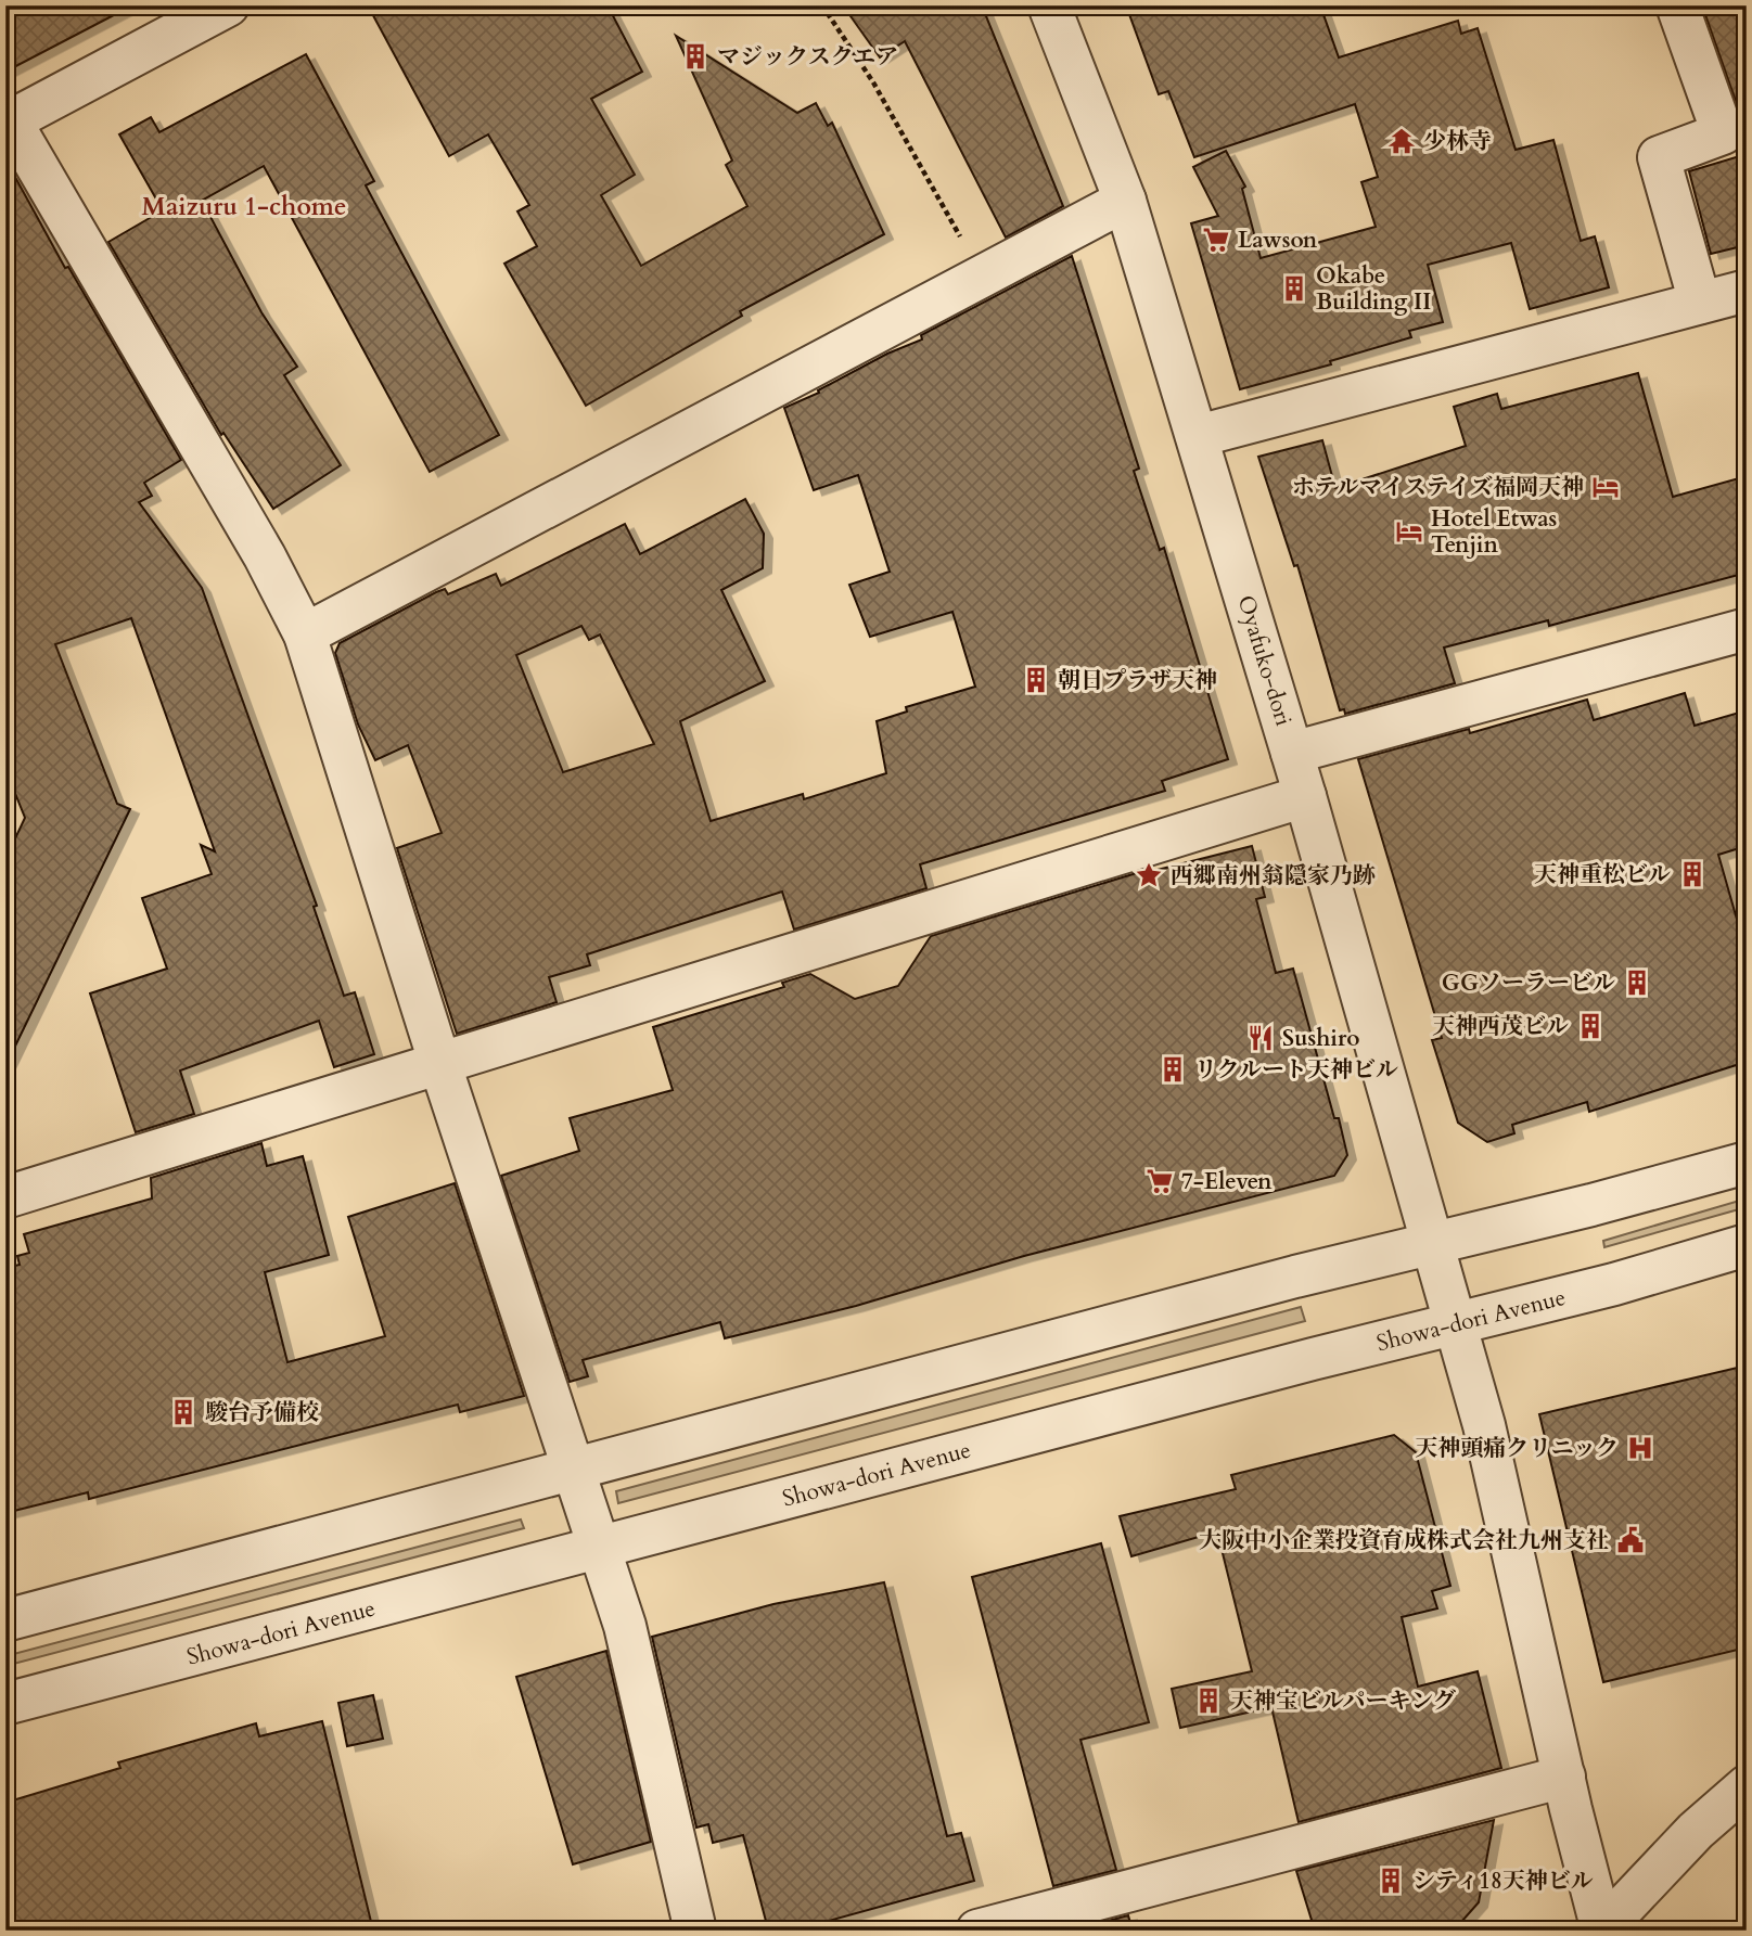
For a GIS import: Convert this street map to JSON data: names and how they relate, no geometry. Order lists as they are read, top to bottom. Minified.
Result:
{"streets":{"street":["Oyafuko-dori","Showa-dori Avenue"]},"crossings":[["Oyafuko-dori","Showa-dori Avenue"]],"districts":["Maizuru 1-chome"],"places":{"building":["マジックスクエア","Okabe Building II","朝日プラザ天神","天神重松ビル","GGソーラービル","天神西茂ビル","リクルート天神ビル","駿台予備校","天神宝ビルパーキング","シティ18天神ビル"],"temple":["少林寺"],"supermarket":["Lawson","7-Eleven"],"hotel":["ホテルマイステイズ福岡天神","Hotel Etwas Tenjin"],"place":["西郷南州翁隠家乃跡"],"restaurant":["Sushiro"],"hospital":["天神頭痛クリニック"],"public building":["大阪中小企業投資育成株式会社九州支社"]}}
